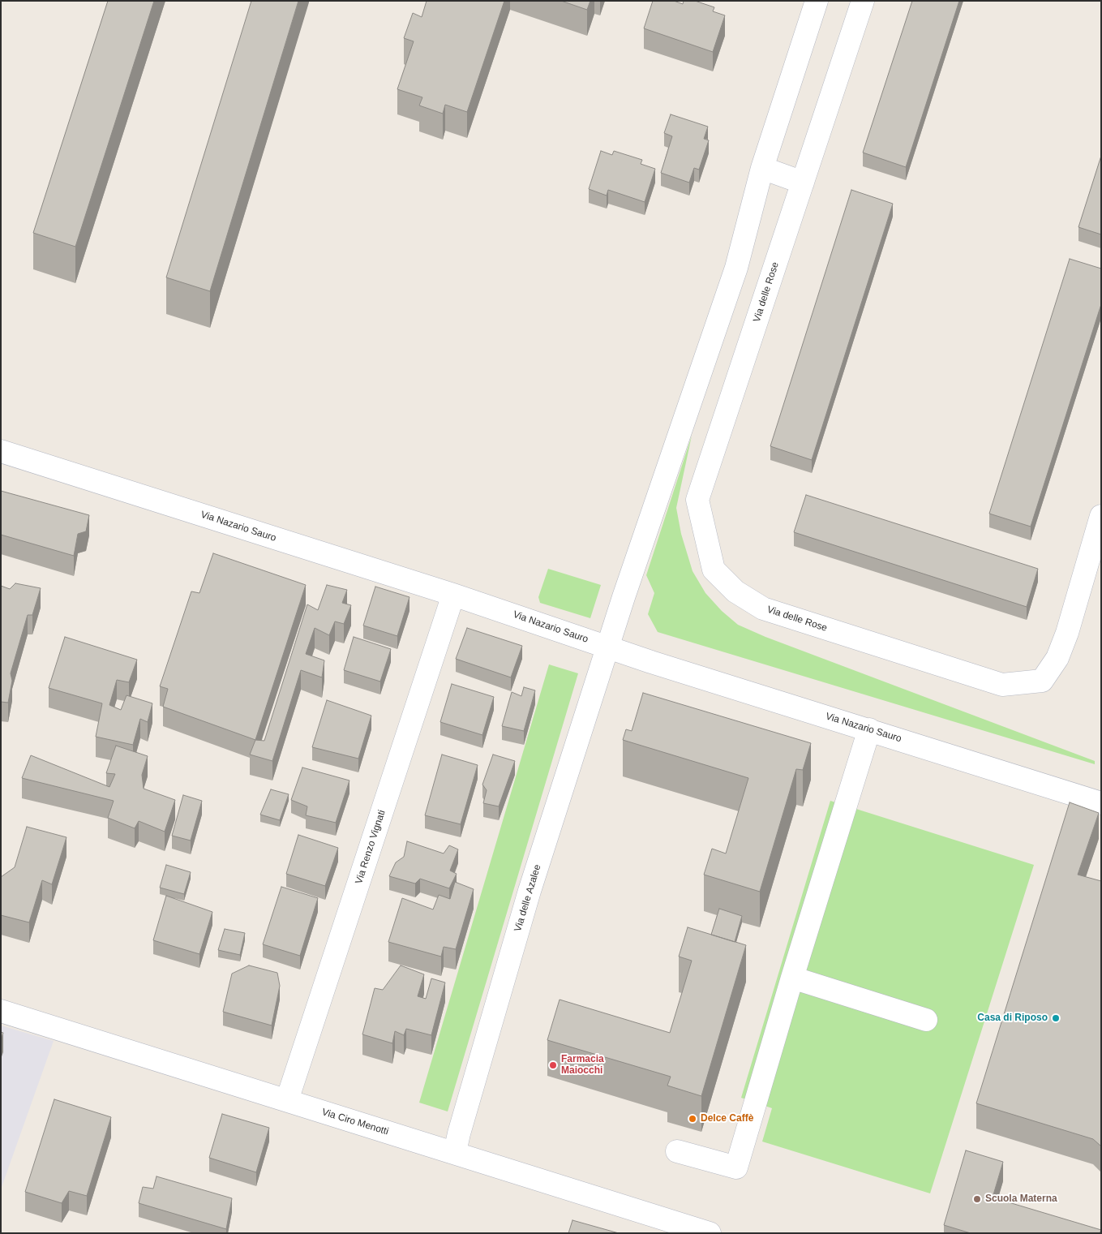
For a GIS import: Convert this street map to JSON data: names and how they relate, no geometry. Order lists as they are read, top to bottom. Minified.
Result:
{"streets":{"street":["Via delle Rose","Via Nazario Sauro","Via Renzo Vignati","Via delle Azalee","Via Ciro Menotti"]},"crossings":[["Via Nazario Sauro","Via Renzo Vignati"],["Via Nazario Sauro","Via delle Azalee"],["Via Renzo Vignati","Via Ciro Menotti"],["Via delle Azalee","Via Ciro Menotti"]],"places":["Casa di Riposo","Farmacia Maiocchi","Delce Caffè","Scuola Materna"]}
